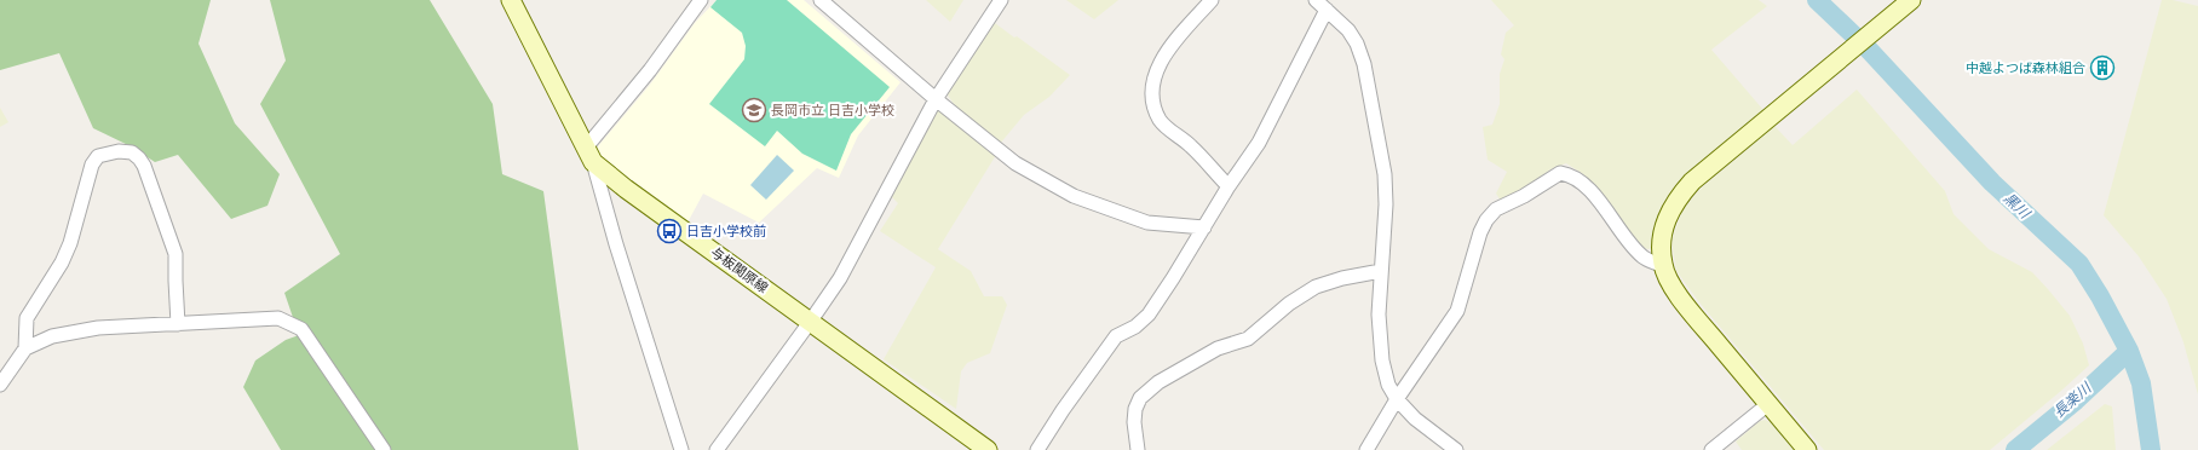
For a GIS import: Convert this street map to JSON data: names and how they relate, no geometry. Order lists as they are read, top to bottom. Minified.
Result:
{"streets":{"main road":["与板関原線"]},"water":["黒川","長楽川"],"places":{"building":["中越よつば森林組合"],"school or university":["長岡市立 日吉小学校"],"bus stop":["日吉小学校前"]}}
